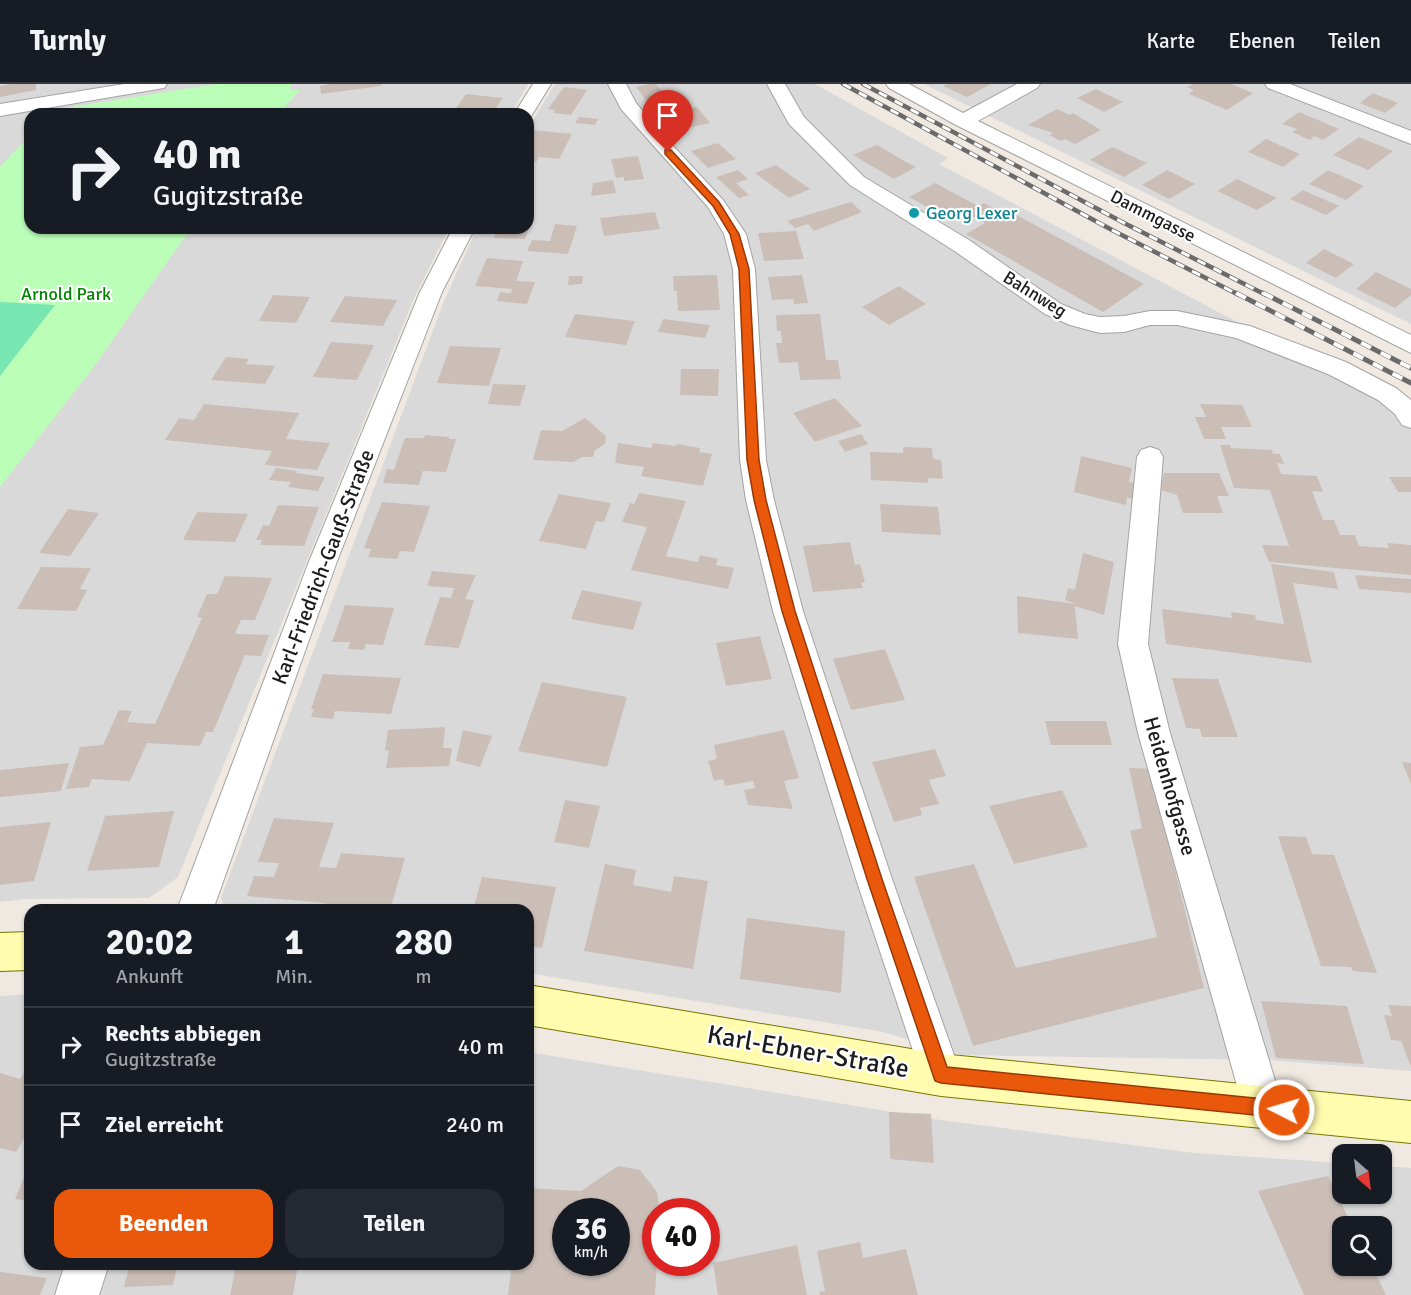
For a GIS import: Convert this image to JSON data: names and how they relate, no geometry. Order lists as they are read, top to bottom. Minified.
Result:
{"streets":{"street":["Dammgasse","Bahnweg","Karl-Friedrich-Gauß-Straße","Heidenhofgasse","Karl-Ebner-Straße"]},"crossings":[["Heidenhofgasse","Karl-Ebner-Straße"]],"parks":["Arnold Park"],"places":["Georg Lexer"],"north":"bottom right","page":{"header":"Turnly","nav":["Karte","Ebenen","Teilen"],"turn":["40 m","Gugitzstraße"],"eta":["20:02","Ankunft","1","Min.","280","m"],"list":[{"name":"Rechts abbiegen","note":"Gugitzstraße","value":"40 m"},{"name":"Ziel erreicht","value":"240 m"}],"buttons":["Beenden","Teilen"],"speed":"36 km/h","limit":"40"}}
